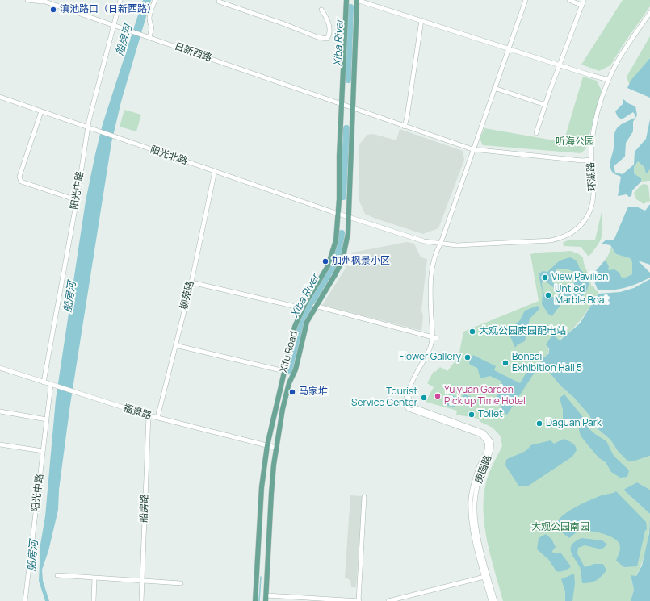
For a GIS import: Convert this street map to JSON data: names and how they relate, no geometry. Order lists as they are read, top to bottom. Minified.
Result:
{"streets":{"main road":["Xifu Road"],"street":["日新西路","阳光北路","环湖路","阳光中路","柳苑路","福景路","庚园路","船房路"]},"crossings":[["日新西路","环湖路"],["日新西路","阳光中路"],["日新西路","Xifu Road"],["阳光北路","环湖路"],["阳光北路","阳光中路"],["阳光北路","柳苑路"],["阳光北路","Xifu Road"],["环湖路","Xifu Road"],["阳光中路","福景路"],["柳苑路","福景路"],["Xifu Road","福景路"],["福景路","船房路"]],"water":["船房河","Xiba River"],"parks":["听海公园","大观公园南园"],"places":["滇池路口（日新西路）","加州枫景小区","View Pavilion","Untied Marble Boat","大观公园庾园配电站","Flower Gallery","Bonsai Exhibition Hall 5","马家堆","Yu yuan Garden Pick up Time Hotel","Tourist Service Center","Toilet","Daguan Park"]}
